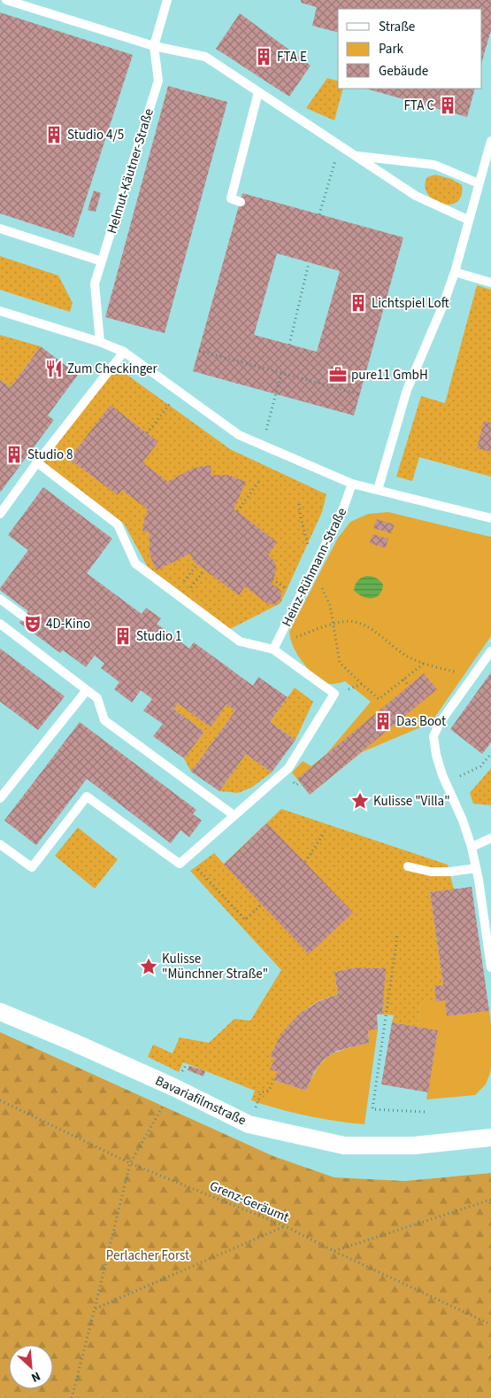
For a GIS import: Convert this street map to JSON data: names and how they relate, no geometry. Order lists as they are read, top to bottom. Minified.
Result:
{"streets":{"street":["Bavariafilmstraße"],"lane":["Helmut-Käutner-Straße","Heinz-Rühmann-Straße"],"path":["Grenz-Geräumt"]},"parks":["Perlacher Forst"],"places":{"building":["FTA E","FTA C","Studio 4/5","Lichtspiel Loft","Studio 8","Studio 1","Das Boot"],"restaurant":["Zum Checkinger"],"office":["pure11 GmbH"],"theatre":["4D-Kino"],"place":["Kulisse \"Villa\"","Kulisse \"Münchner Straße\""]},"legend":["Straße","Park","Gebäude"],"north":"bottom right"}
